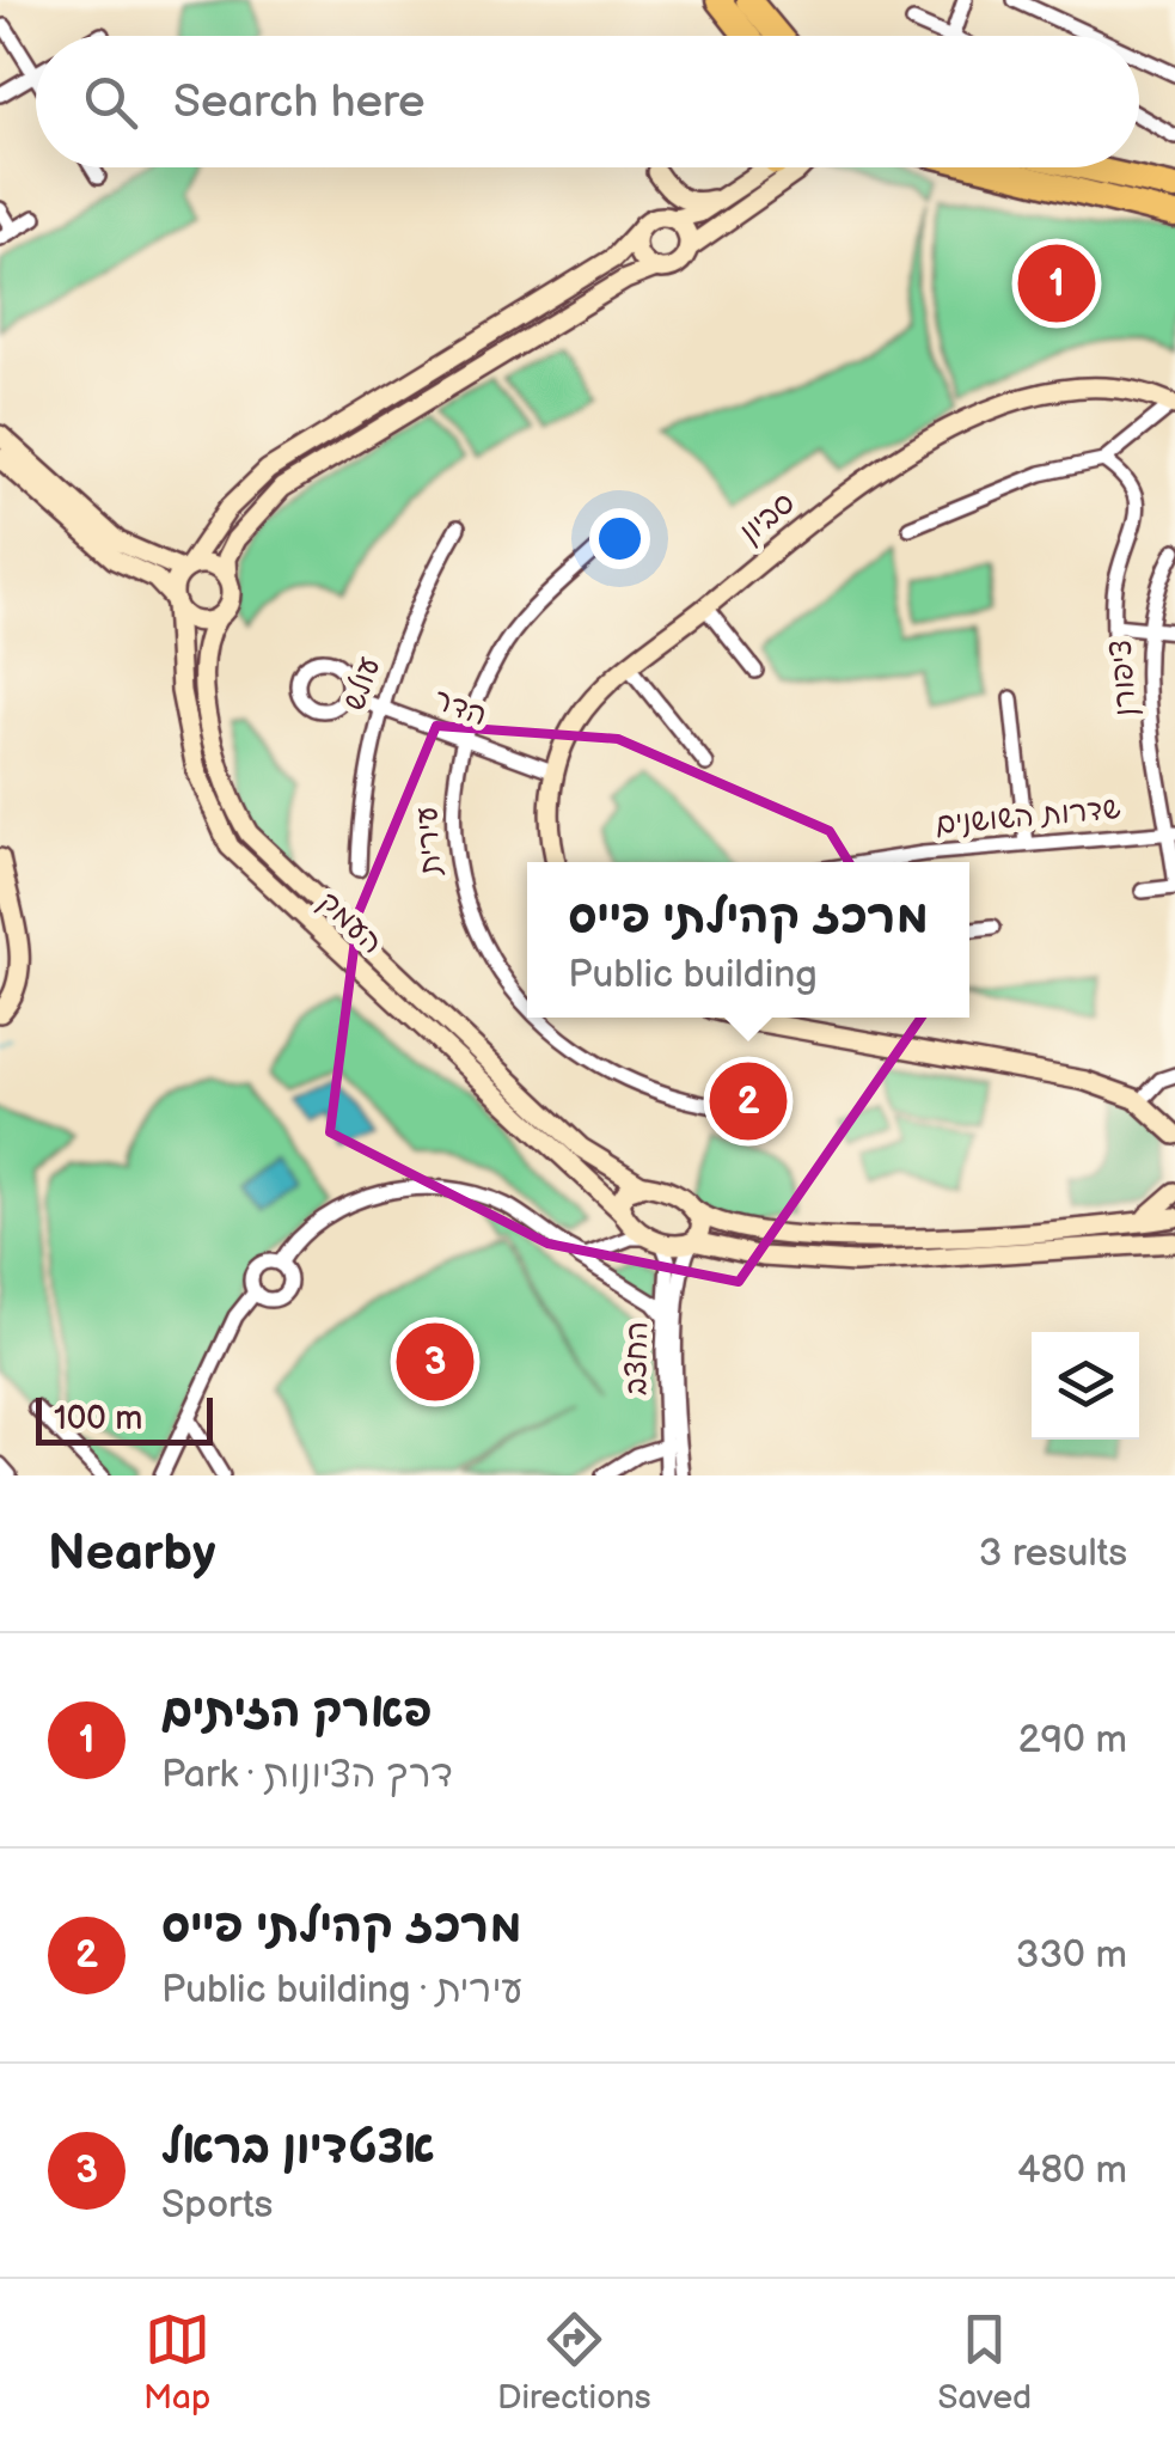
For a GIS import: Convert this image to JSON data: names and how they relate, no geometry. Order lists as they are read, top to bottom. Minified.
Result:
{"streets":{"main road":["סביון","העמק"],"street":["ציפורן","עולש","הדר","שדרות השושנים","עירית","החצב"]},"crossings":[["סביון","הדר"],["ציפורן","שדרות השושנים"],["עולש","הדר"],["הדר","עירית"],["העמק","החצב"]],"scale_bar":"100 m","page":{"search":"Search here","pins":["1","2","3"],"popup":["מרכז קהילתי פייס","Public building"],"scale":"100 m","heading":["Nearby","3 results"],"list":[{"mark":"1","name":"פארק הזיתים","note":"Park · דרך הציונות","value":"290 m"},{"mark":"2","name":"מרכז קהילתי פייס","note":"Public building · עירית","value":"330 m"},{"mark":"3","name":"אצטדיון בראל","note":"Sports","value":"480 m"}],"nav":["Map","Directions","Saved"]}}
